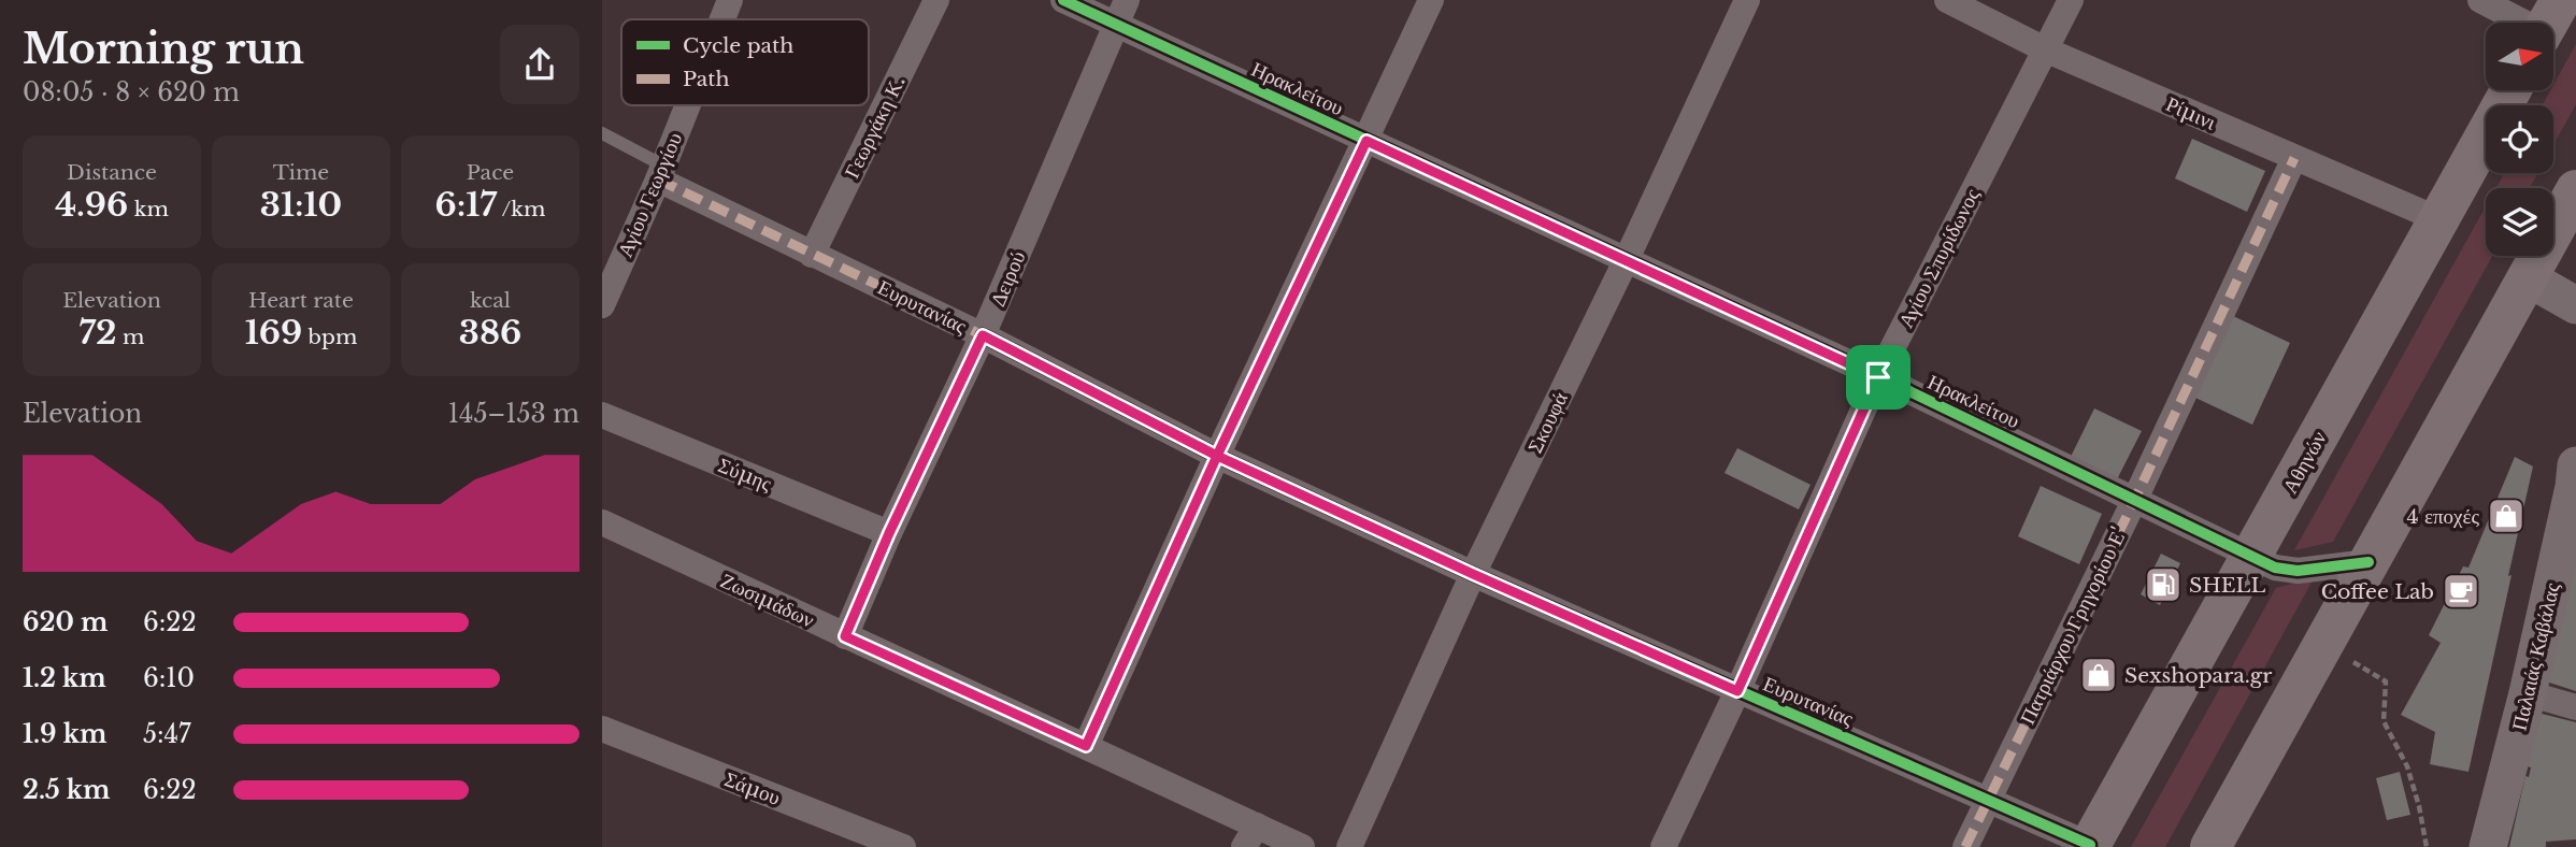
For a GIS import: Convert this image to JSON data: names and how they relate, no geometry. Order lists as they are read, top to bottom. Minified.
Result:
{"streets":{"highway":["Αθηνών"],"street":["Ηρακλείτου","Ρίμινι","Γεωργάκη Κ.","Αγίου Γεωργίου","Αγίου Σπυρίδωνος","Δειρού","Ευρυτανίας","Σκουφά","Σύμης","Ζωσιμάδων","Πατριάρχου Γρηγορίου Ε'","Παλαιάς Καβάλας","Σάμου"]},"crossings":[["Ηρακλείτου","Αγίου Σπυρίδωνος"],["Ηρακλείτου","Δειρού"],["Ηρακλείτου","Σκουφά"],["Ηρακλείτου","Αθηνών"],["Ηρακλείτου","Πατριάρχου Γρηγορίου Ε'"],["Ρίμινι","Αγίου Σπυρίδωνος"],["Ρίμινι","Αθηνών"],["Ρίμινι","Πατριάρχου Γρηγορίου Ε'"],["Γεωργάκη Κ.","Ευρυτανίας"],["Αγίου Γεωργίου","Ευρυτανίας"],["Αγίου Σπυρίδωνος","Ευρυτανίας"],["Δειρού","Ευρυτανίας"],["Δειρού","Σύμης"],["Δειρού","Ζωσιμάδων"],["Ευρυτανίας","Σκουφά"],["Ευρυτανίας","Αθηνών"],["Ευρυτανίας","Πατριάρχου Γρηγορίου Ε'"]],"places":{"shop":["4 εποχές","Sexshopara.gr"],"fuel station":["SHELL"],"cafe":["Coffee Lab"]},"legend":["Cycle path","Path"],"north":"right","page":{"heading":["Morning run","08:05 · 8 × 620 m"],"stats":[["Distance","4.96 km"],["Time","31:10"],["Pace","6:17 /km"],["Elevation","72 m"],["Heart rate","169 bpm"],["kcal","386"]],"chart":["Elevation","145–153 m"],"list":[{"name":"620 m","note":"6:22"},{"name":"1.2 km","note":"6:10"},{"name":"1.9 km","note":"5:47"},{"name":"2.5 km","note":"6:22"}]}}
